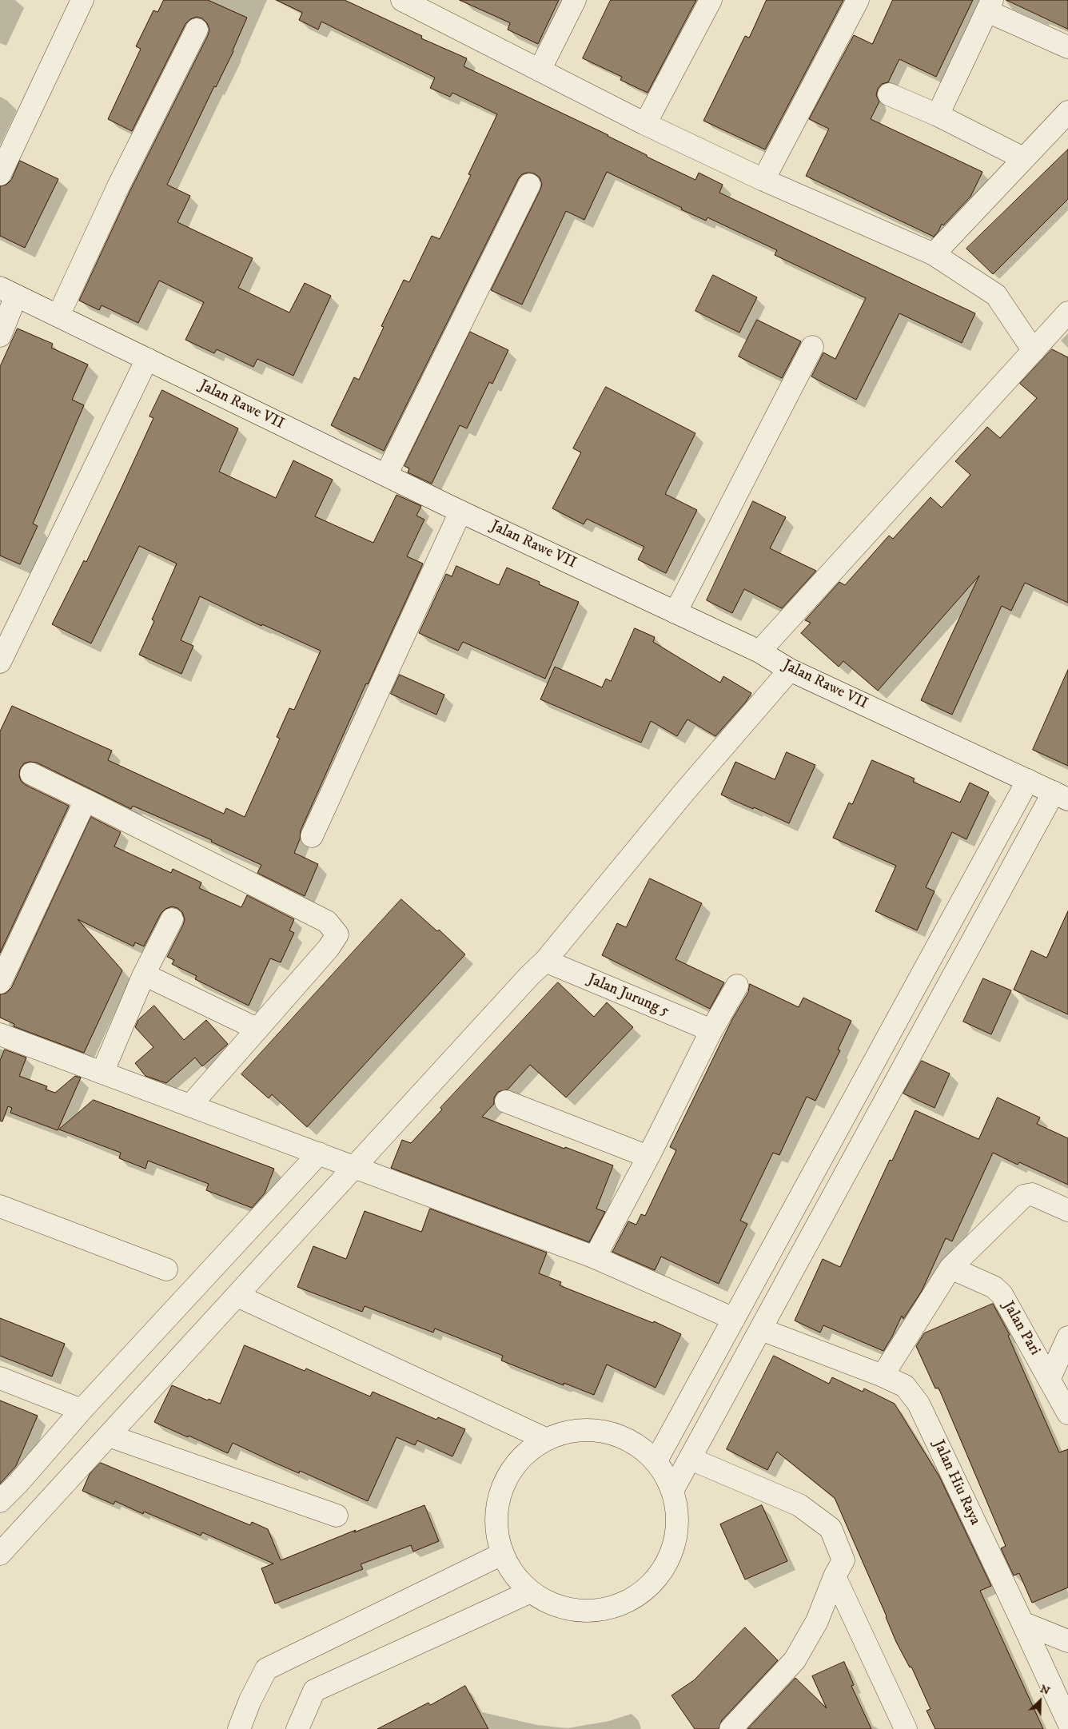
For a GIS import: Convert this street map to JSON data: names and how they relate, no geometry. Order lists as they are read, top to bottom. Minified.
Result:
{"streets":{"street":["Jalan Rawe VII","Jalan Jurung 5","Jalan Pari","Jalan Hiu Raya"]},"north":"top right"}
